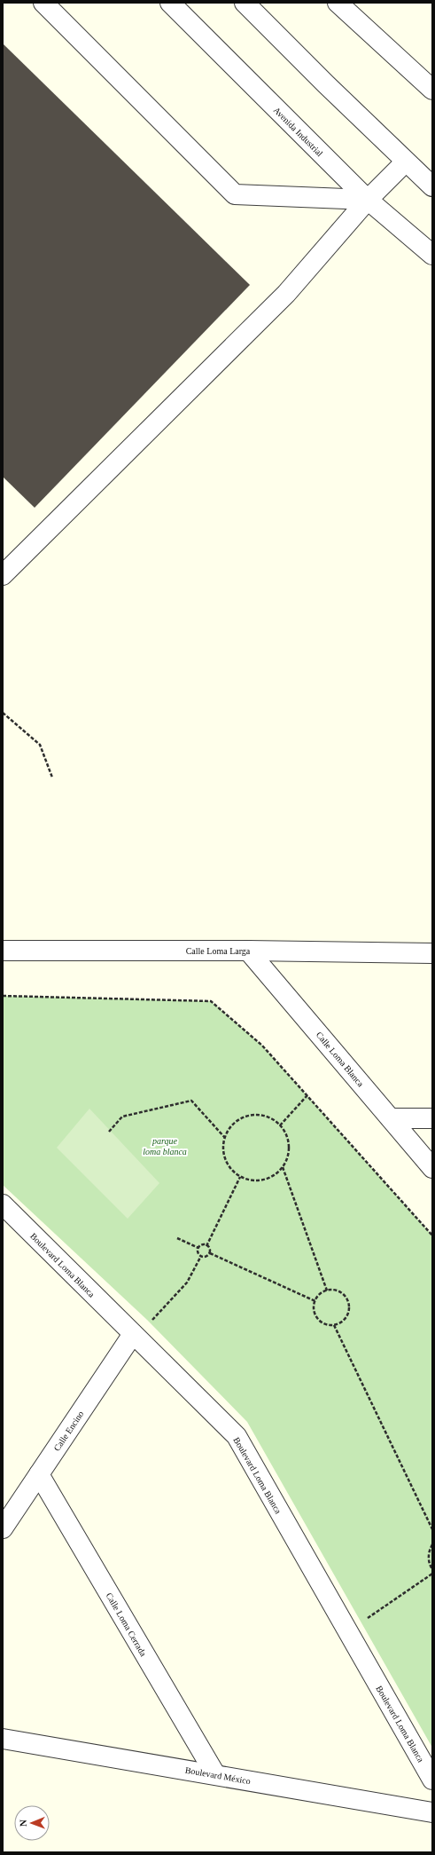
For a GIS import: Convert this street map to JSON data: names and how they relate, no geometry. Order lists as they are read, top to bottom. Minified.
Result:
{"streets":{"street":["Avenida Industrial","Calle Loma Larga","Calle Loma Blanca","Boulevard Loma Blanca","Calle Encino","Calle Loma Cerrada","Boulevard México"]},"crossings":[["Calle Loma Larga","Calle Loma Blanca"],["Boulevard Loma Blanca","Calle Encino"],["Calle Encino","Calle Loma Cerrada"],["Calle Loma Cerrada","Boulevard México"]],"parks":["parque loma blanca"],"north":"left"}
